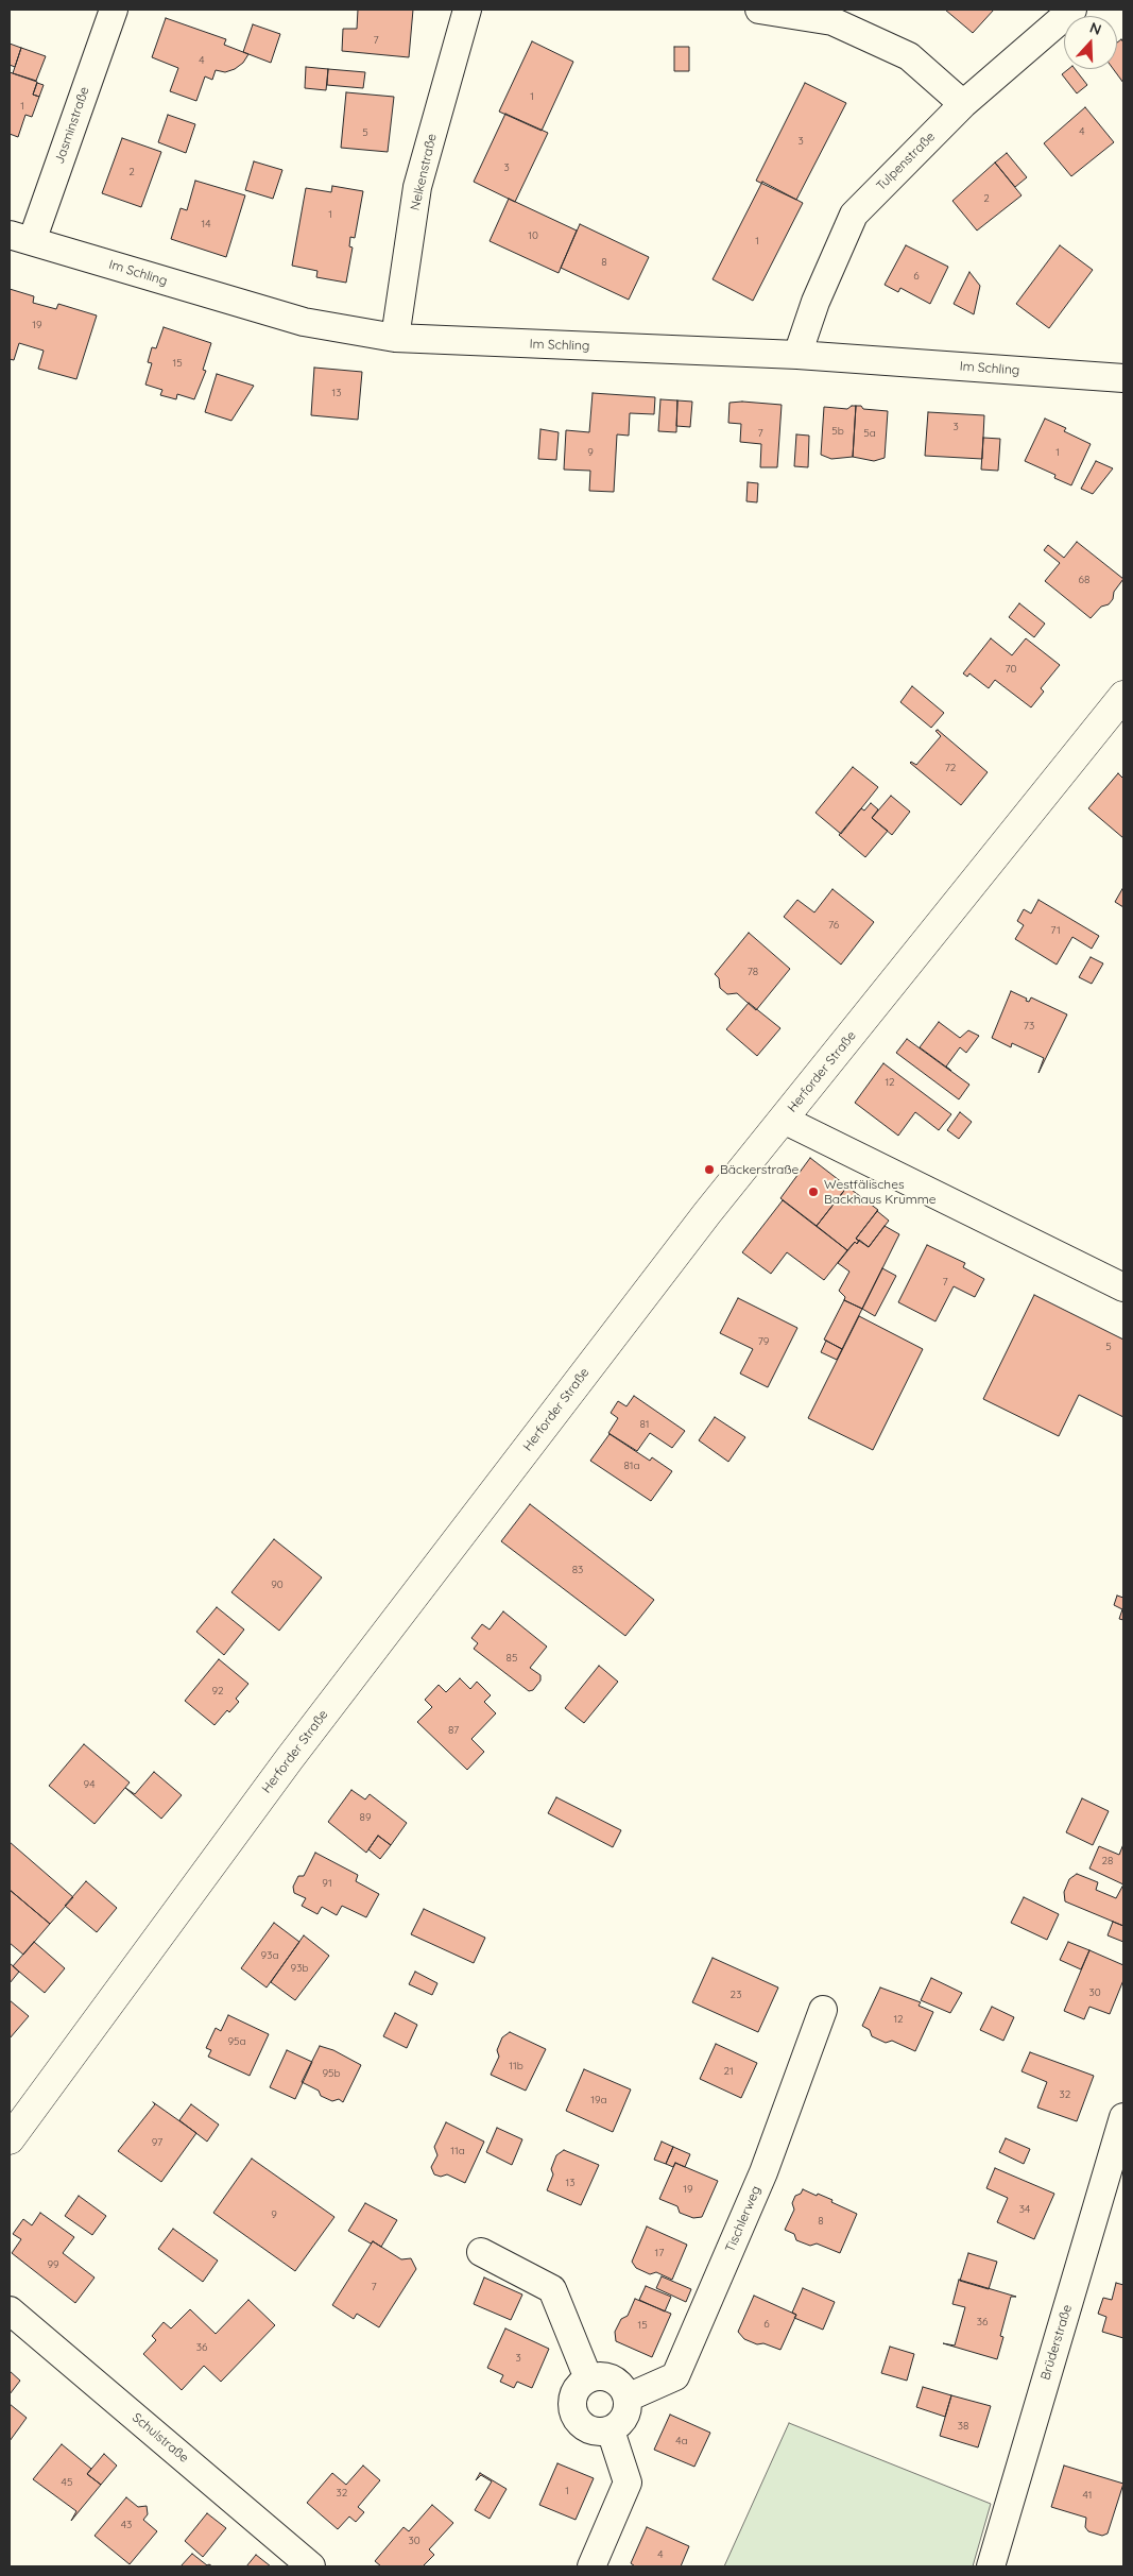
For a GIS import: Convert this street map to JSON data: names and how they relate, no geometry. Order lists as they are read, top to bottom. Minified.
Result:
{"streets":{"main road":["Herforder Straße"],"street":["Jasminstraße","Tulpenstraße","Nelkenstraße","Im Schling","Tischlerweg","Brüderstraße","Schulstraße"]},"crossings":[["Jasminstraße","Im Schling"],["Tulpenstraße","Im Schling"],["Nelkenstraße","Im Schling"]],"places":["Bäckerstraße","Westfälisches Backhaus Krumme"],"house_numbers":["7","4","1","1","4","5","3","3","2","2","1","14","10","1","8","6","19","15","13","3","5b","7","5a","9","1","68","70","72","76","71","78","73","12","7","79","5","81","81a","83","90","85","92","87","94","89","28","91","93a","93b","30","23","12","95a","11b","21","95b","32","19a","97","11a","13","19","34","9","8","17","99","7","36","6","15","36","3","38","4a","45","1","32","41","43","30","4"],"north":"top"}
